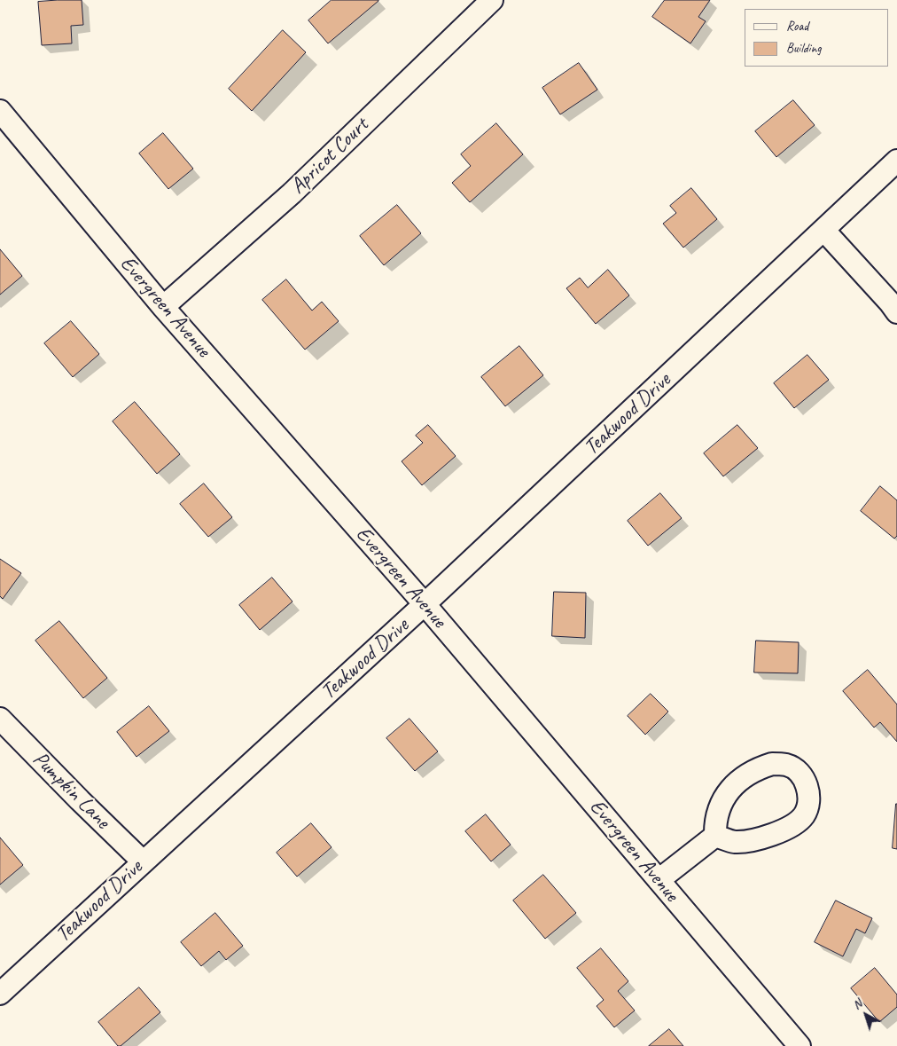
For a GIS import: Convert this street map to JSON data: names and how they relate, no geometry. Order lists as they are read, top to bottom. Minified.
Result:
{"streets":{"street":["Apricot Court","Evergreen Avenue","Teakwood Drive","Pumpkin Lane"]},"crossings":[["Apricot Court","Evergreen Avenue"],["Evergreen Avenue","Teakwood Drive"],["Teakwood Drive","Pumpkin Lane"]],"legend":["Road","Building"],"north":"top left"}
